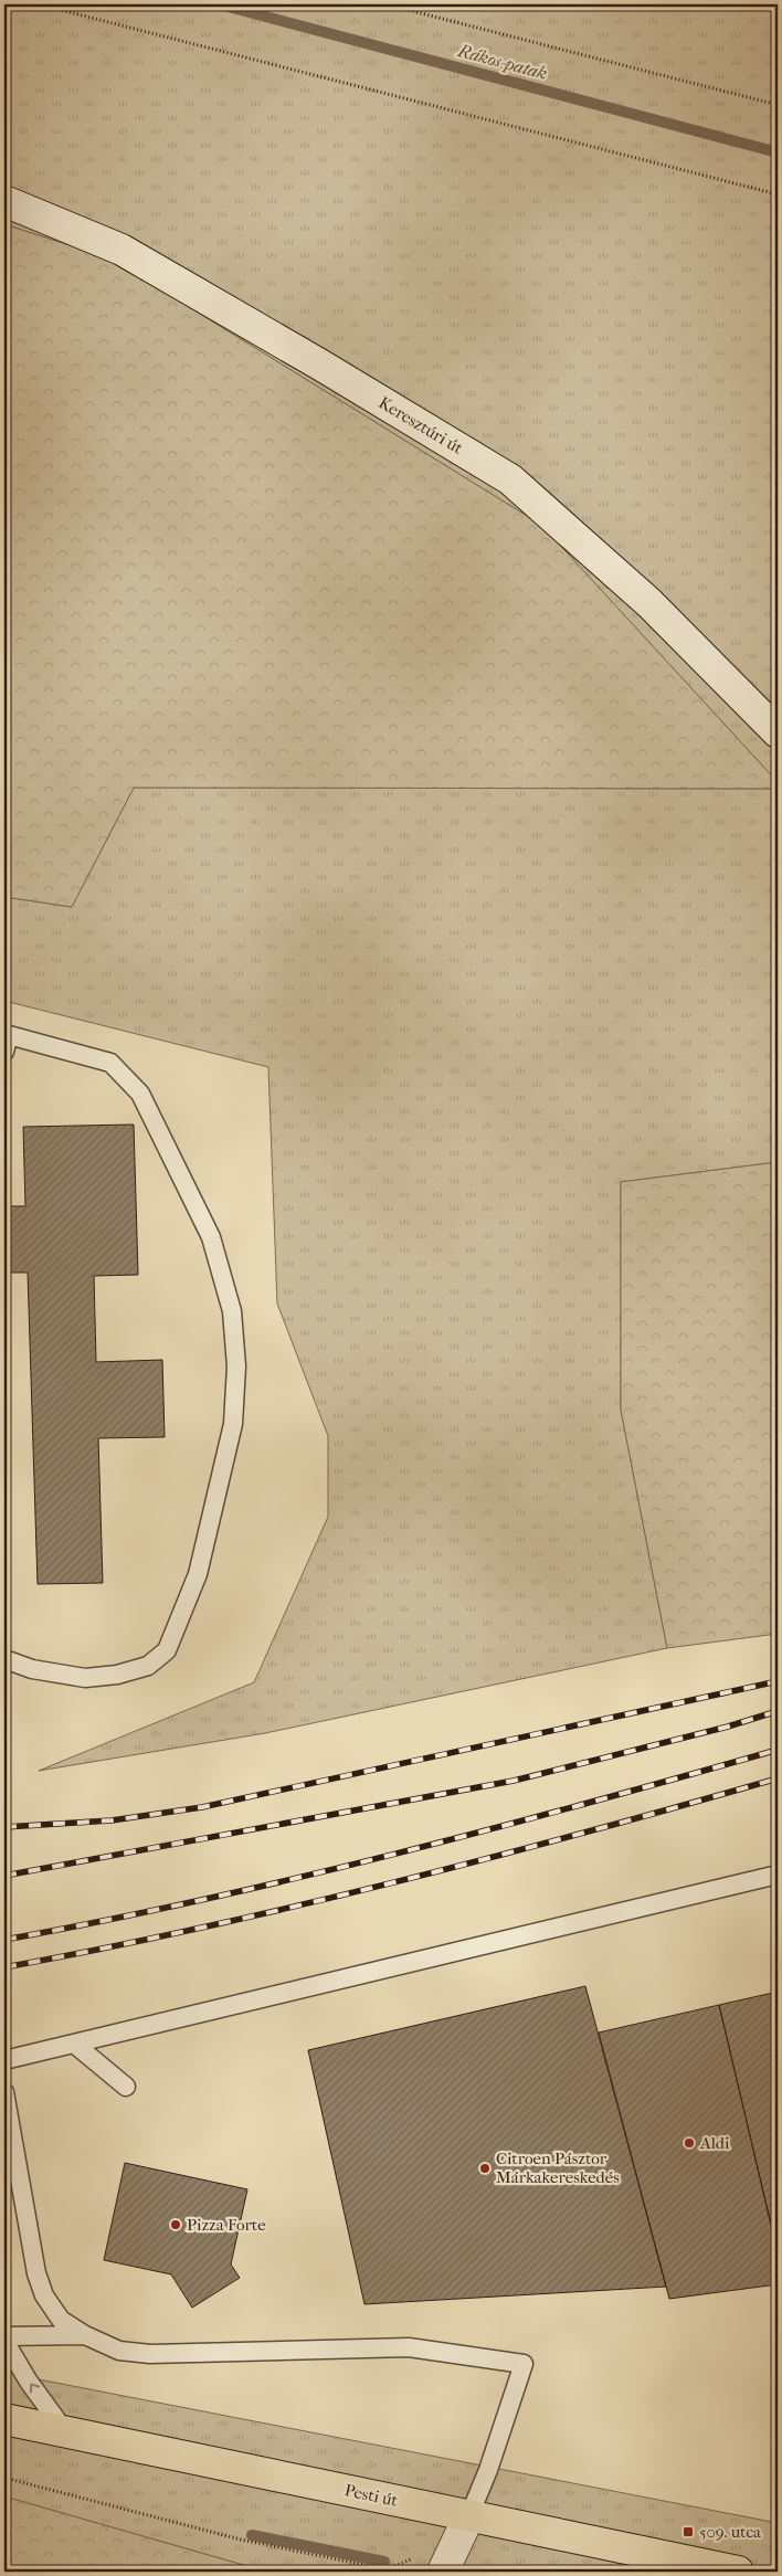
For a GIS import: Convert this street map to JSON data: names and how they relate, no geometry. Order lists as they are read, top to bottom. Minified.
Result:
{"streets":{"main road":["Keresztúri út","Pesti út"]},"water":["Rákos-patak"],"places":{"other":["Aldi","Citroen Pásztor Márkakereskedés","Pizza Forte"],"transit":["509. utca"]}}
